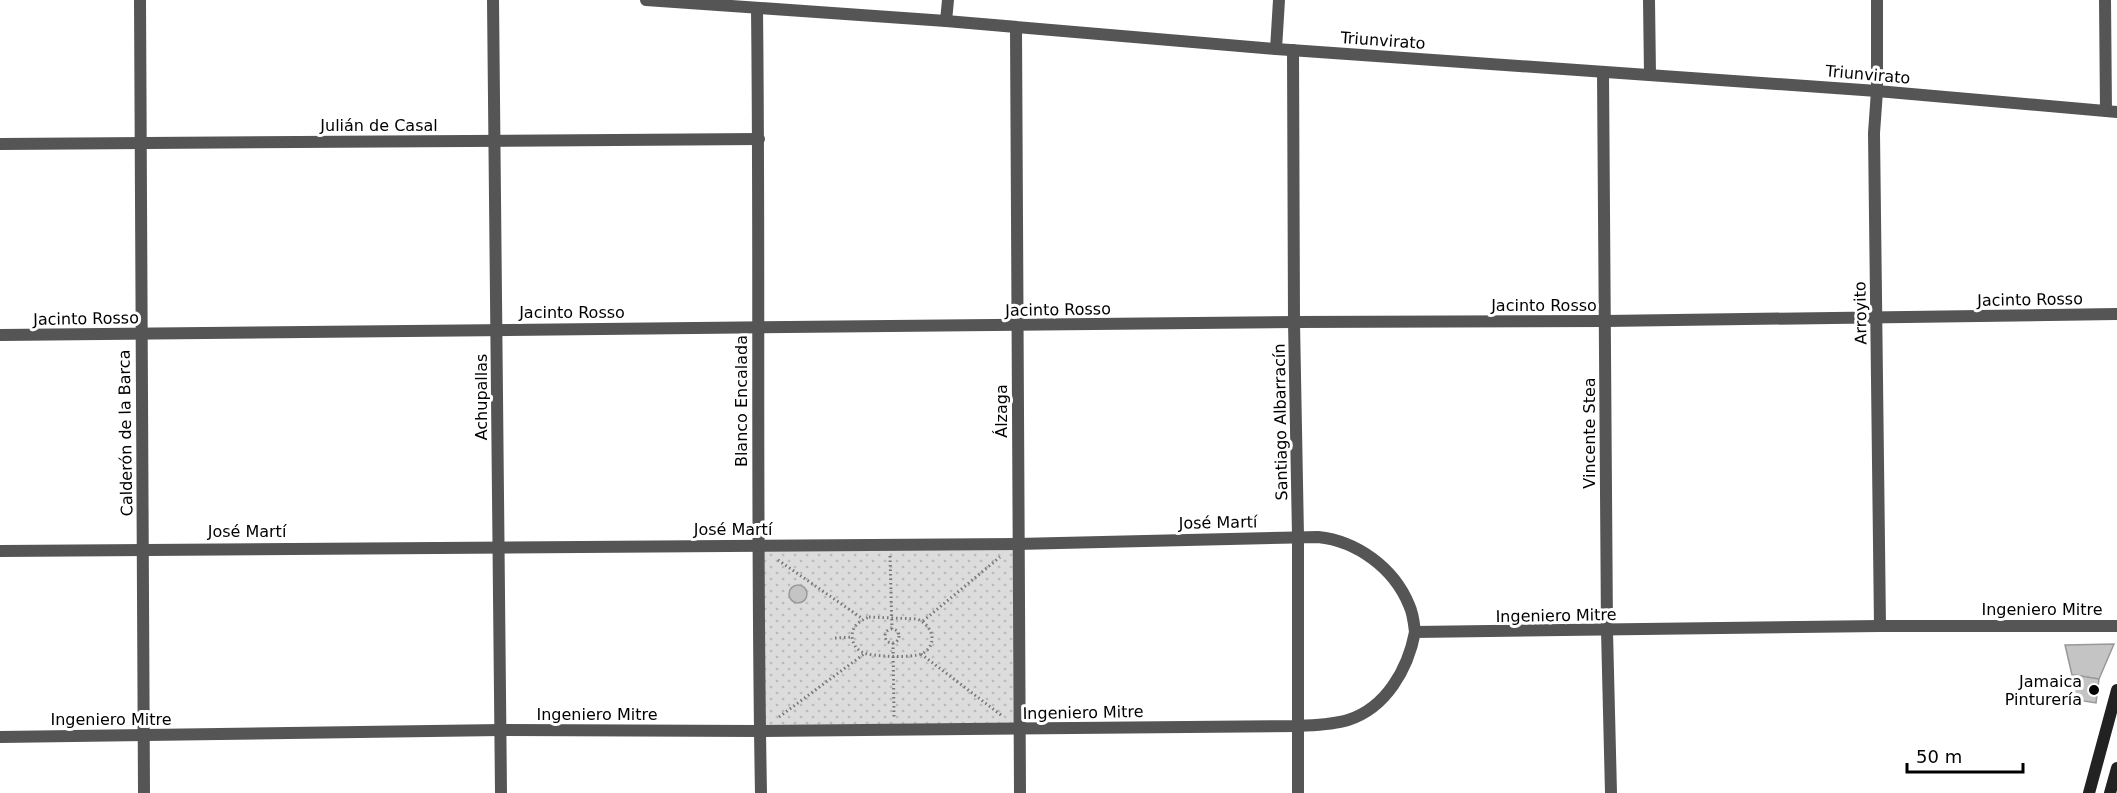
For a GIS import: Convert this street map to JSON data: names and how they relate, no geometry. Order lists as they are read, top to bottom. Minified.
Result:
{"streets":{"street":["Triunvirato","Julián de Casal","Jacinto Rosso","Arroyito","Achupallas","Blanco Encalada","Álzaga","Santiago Albarracín","Calderón de la Barca","Vincente Stea","José Martí","Ingeniero Mitre"]},"crossings":[["Triunvirato","Arroyito"],["Triunvirato","Blanco Encalada"],["Triunvirato","Álzaga"],["Triunvirato","Santiago Albarracín"],["Triunvirato","Vincente Stea"],["Julián de Casal","Achupallas"],["Julián de Casal","Blanco Encalada"],["Julián de Casal","Calderón de la Barca"],["Jacinto Rosso","Arroyito"],["Jacinto Rosso","Achupallas"],["Jacinto Rosso","Blanco Encalada"],["Jacinto Rosso","Álzaga"],["Jacinto Rosso","Santiago Albarracín"],["Jacinto Rosso","Calderón de la Barca"],["Jacinto Rosso","Vincente Stea"],["Arroyito","Ingeniero Mitre"],["Achupallas","José Martí"],["Achupallas","Ingeniero Mitre"],["Blanco Encalada","José Martí"],["Blanco Encalada","Ingeniero Mitre"],["Álzaga","José Martí"],["Álzaga","Ingeniero Mitre"],["Santiago Albarracín","José Martí"],["Santiago Albarracín","Ingeniero Mitre"],["Calderón de la Barca","José Martí"],["Calderón de la Barca","Ingeniero Mitre"],["Vincente Stea","Ingeniero Mitre"],["José Martí","Ingeniero Mitre"]],"places":["Jamaica Pinturería"],"scale_bar":"50 m"}
